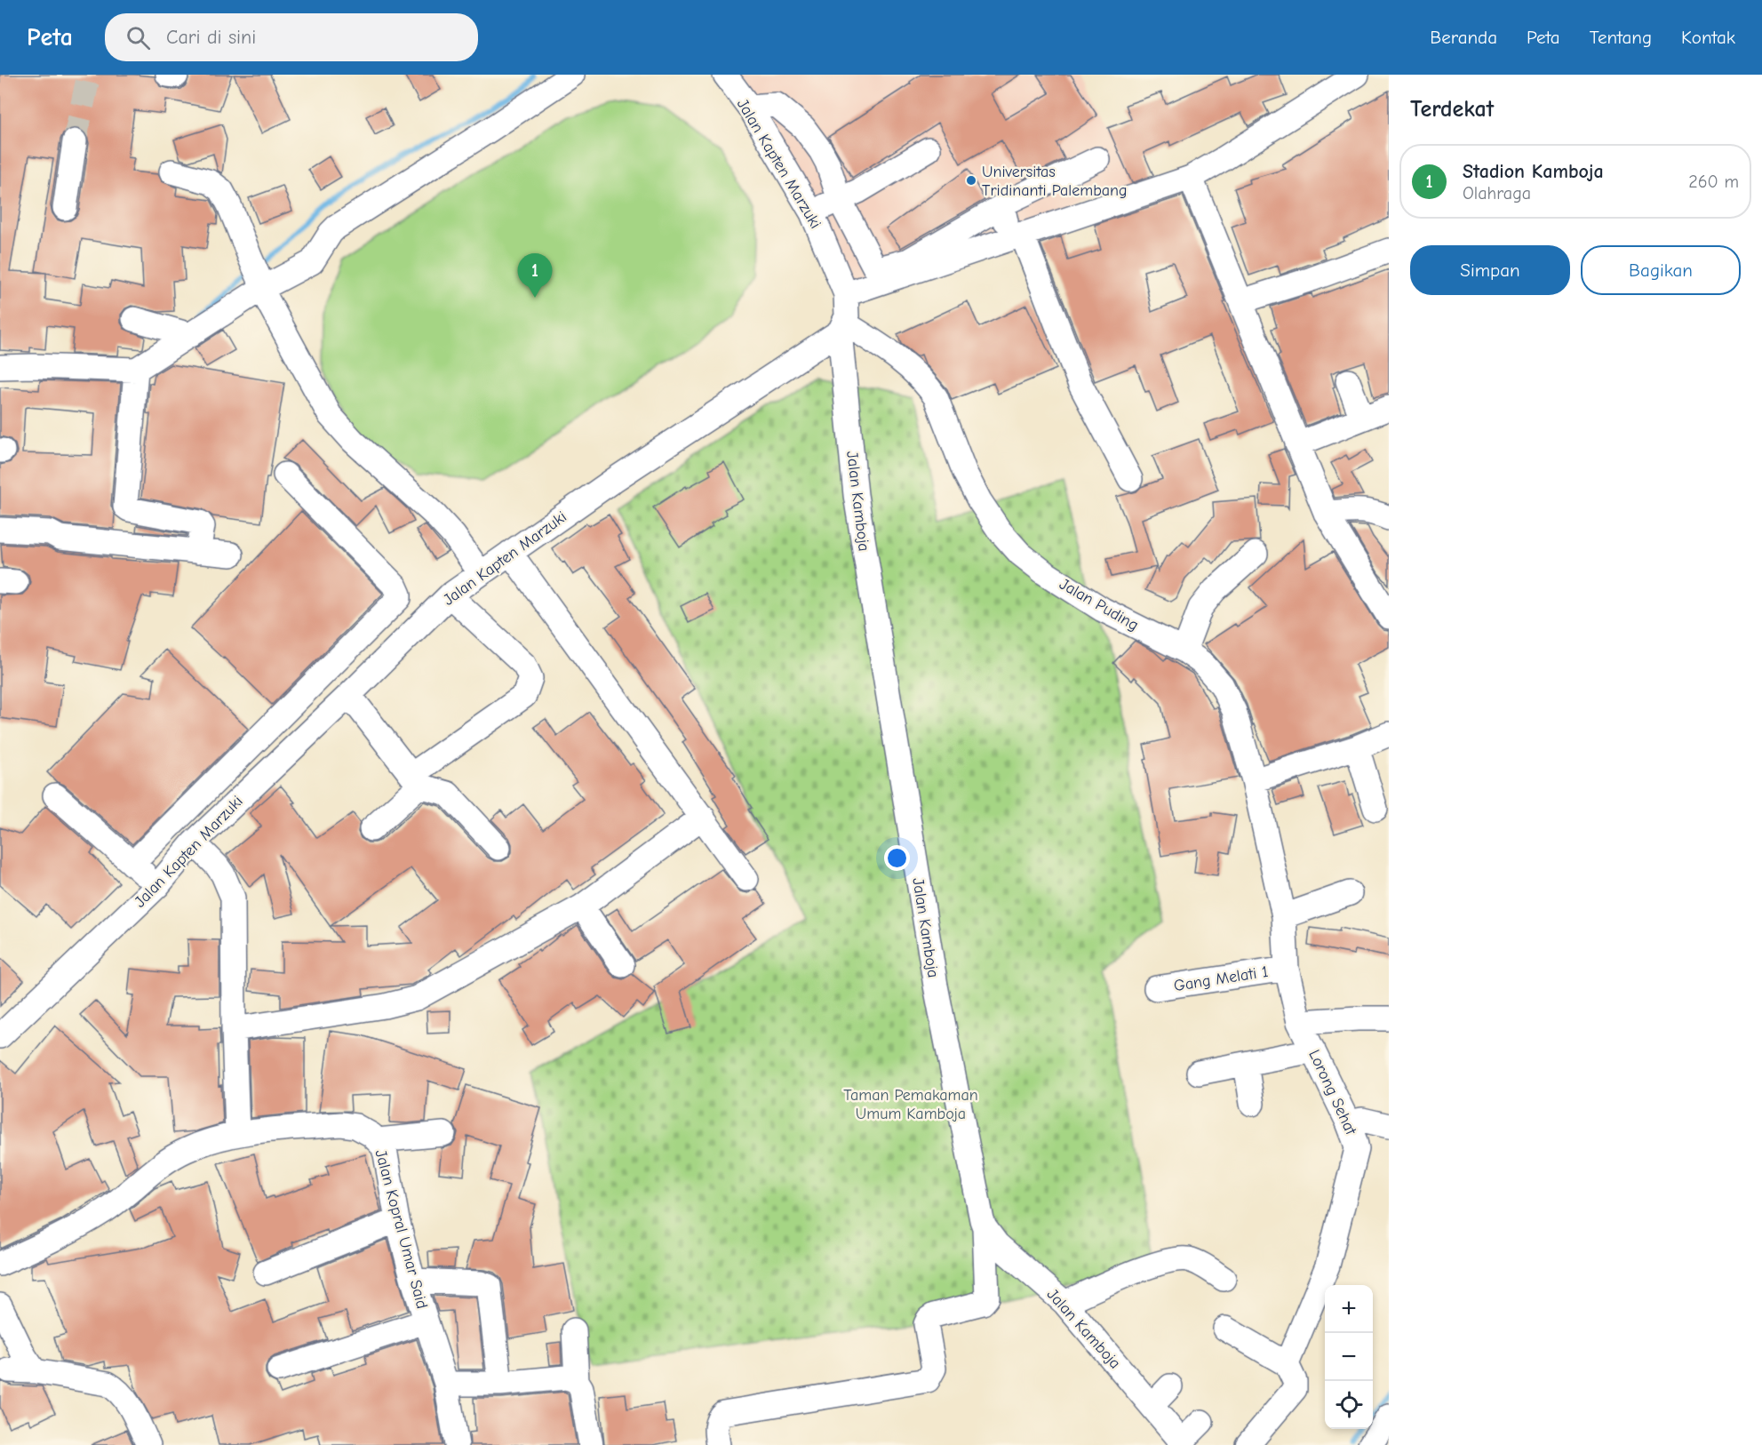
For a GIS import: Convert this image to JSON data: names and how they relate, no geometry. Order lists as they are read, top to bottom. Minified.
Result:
{"streets":{"street":["Jalan Kapten Marzuki","Jalan Kamboja","Jalan Puding","Gang Melati 1","Lorong Sehat","Jalan Kopral Umar Said"]},"crossings":[["Jalan Kapten Marzuki","Jalan Kamboja"],["Jalan Kapten Marzuki","Jalan Puding"],["Jalan Kamboja","Jalan Puding"],["Jalan Puding","Lorong Sehat"],["Gang Melati 1","Lorong Sehat"]],"parks":["Taman Pemakaman Umum Kamboja"],"places":["Universitas Tridinanti Palembang"],"page":{"header":"Peta","search":"Cari di sini","nav":["Beranda","Peta","Tentang","Kontak"],"heading":"Terdekat","list":[{"mark":"1","name":"Stadion Kamboja","note":"Olahraga","value":"260 m"}],"buttons":["Simpan","Bagikan"],"pins":"1","map_buttons":["+","−"]}}
